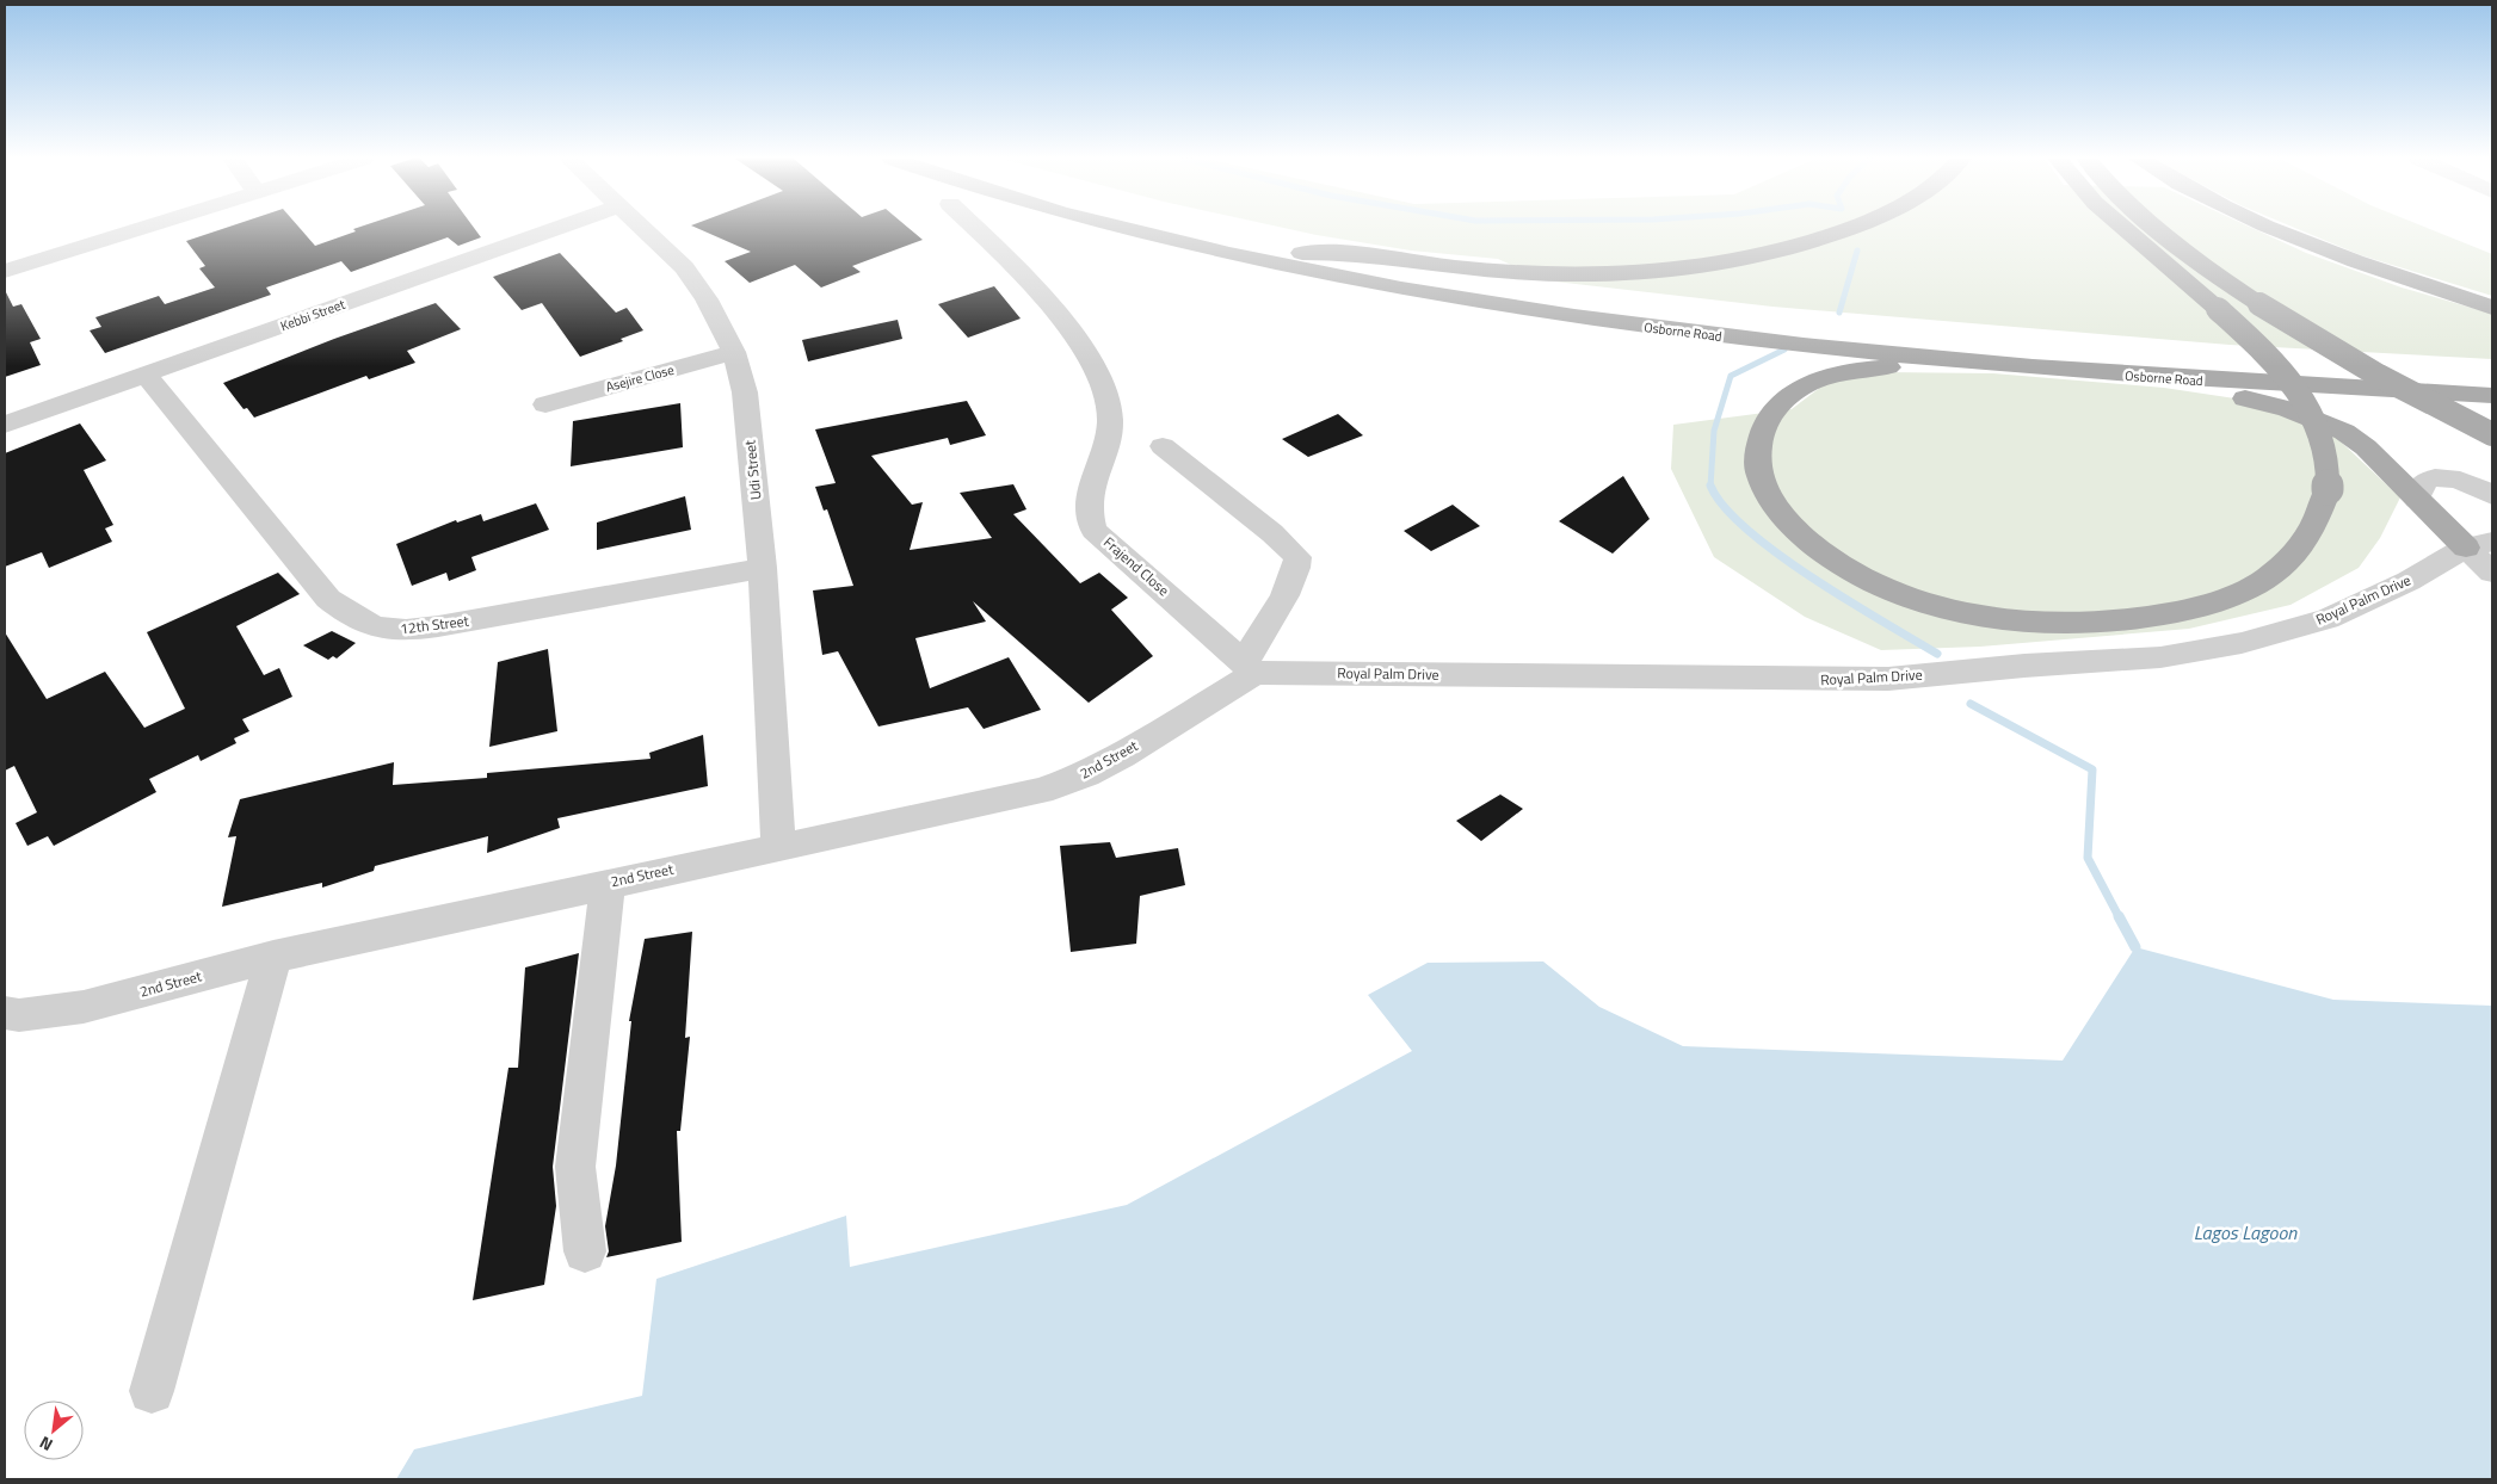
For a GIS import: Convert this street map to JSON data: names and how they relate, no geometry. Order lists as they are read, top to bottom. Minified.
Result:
{"streets":{"main road":["Osborne Road"],"street":["Kebbi Street","Asejire Close","Udi Street","Frajend Close","Royal Palm Drive","12th Street","2nd Street"]},"crossings":[["Kebbi Street","12th Street"],["Asejire Close","Udi Street"],["Udi Street","12th Street"],["Udi Street","2nd Street"],["Frajend Close","Royal Palm Drive"],["Frajend Close","2nd Street"],["Royal Palm Drive","2nd Street"]],"water":["Lagos Lagoon"],"north":"bottom left"}
